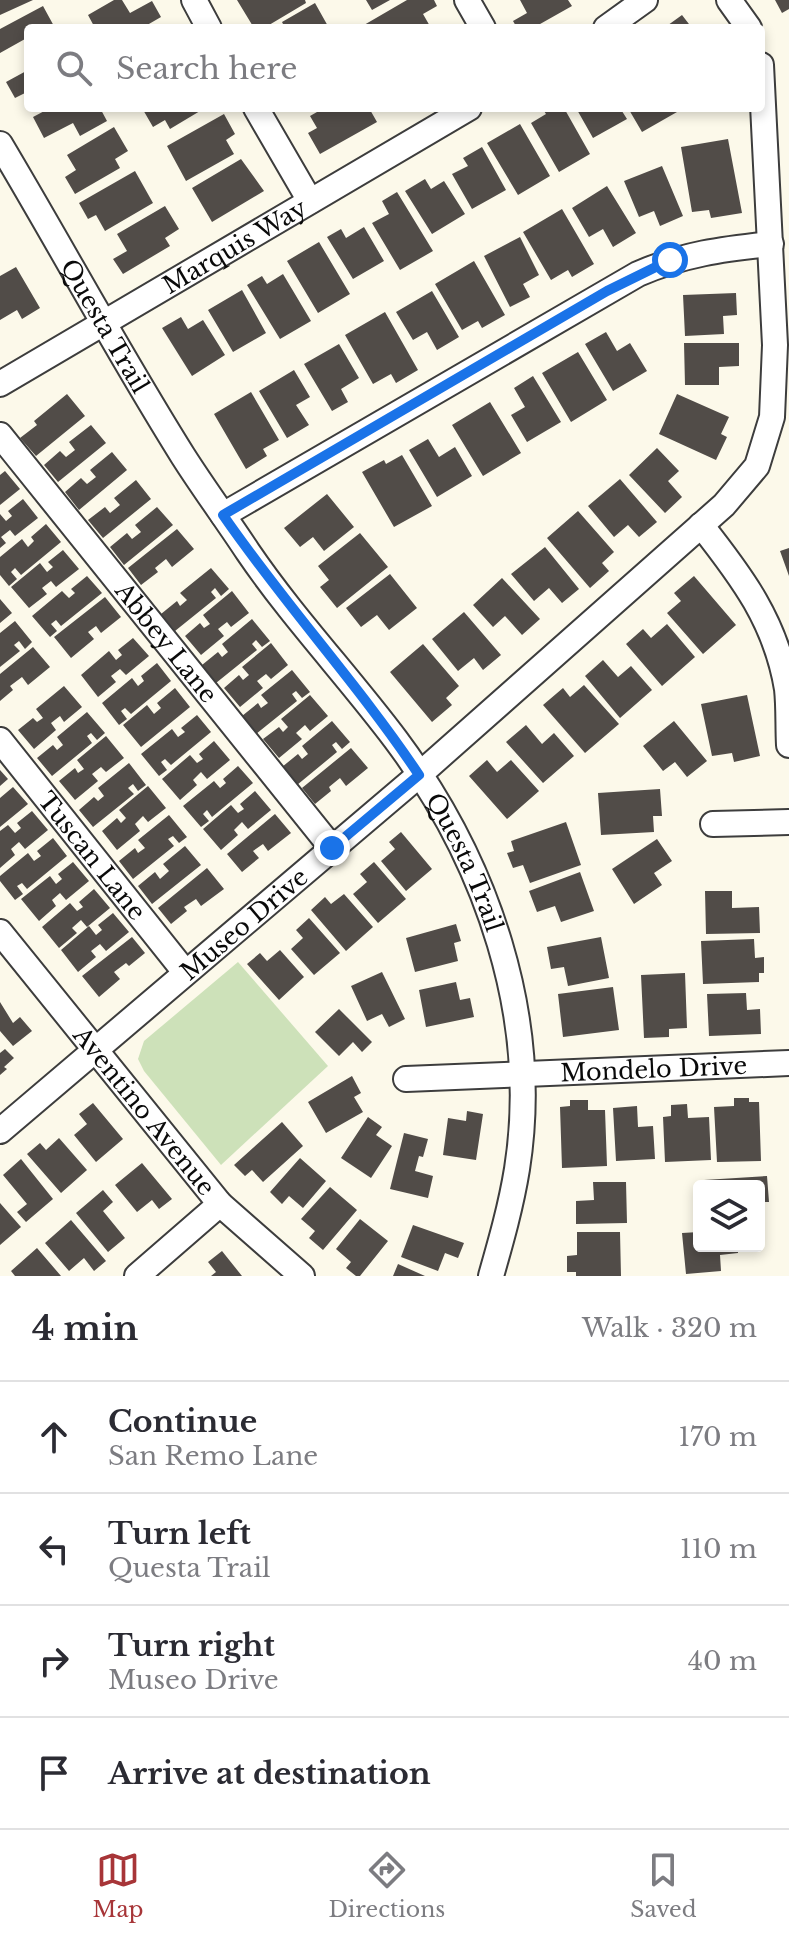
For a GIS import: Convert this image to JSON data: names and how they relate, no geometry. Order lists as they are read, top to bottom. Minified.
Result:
{"streets":{"street":["Marquis Way","Questa Trail","Abbey Lane","Tuscan Lane","Museo Drive","Mondelo Drive","Aventino Avenue"]},"crossings":[["Marquis Way","Questa Trail"],["Questa Trail","Museo Drive"],["Questa Trail","Mondelo Drive"],["Abbey Lane","Museo Drive"],["Tuscan Lane","Museo Drive"],["Museo Drive","Aventino Avenue"]],"page":{"search":"Search here","heading":["4 min","Walk · 320 m"],"list":[["Continue","San Remo Lane","170 m"],["Turn left","Questa Trail","110 m"],["Turn right","Museo Drive","40 m"],"Arrive at destination"],"nav":["Map","Directions","Saved"]}}
